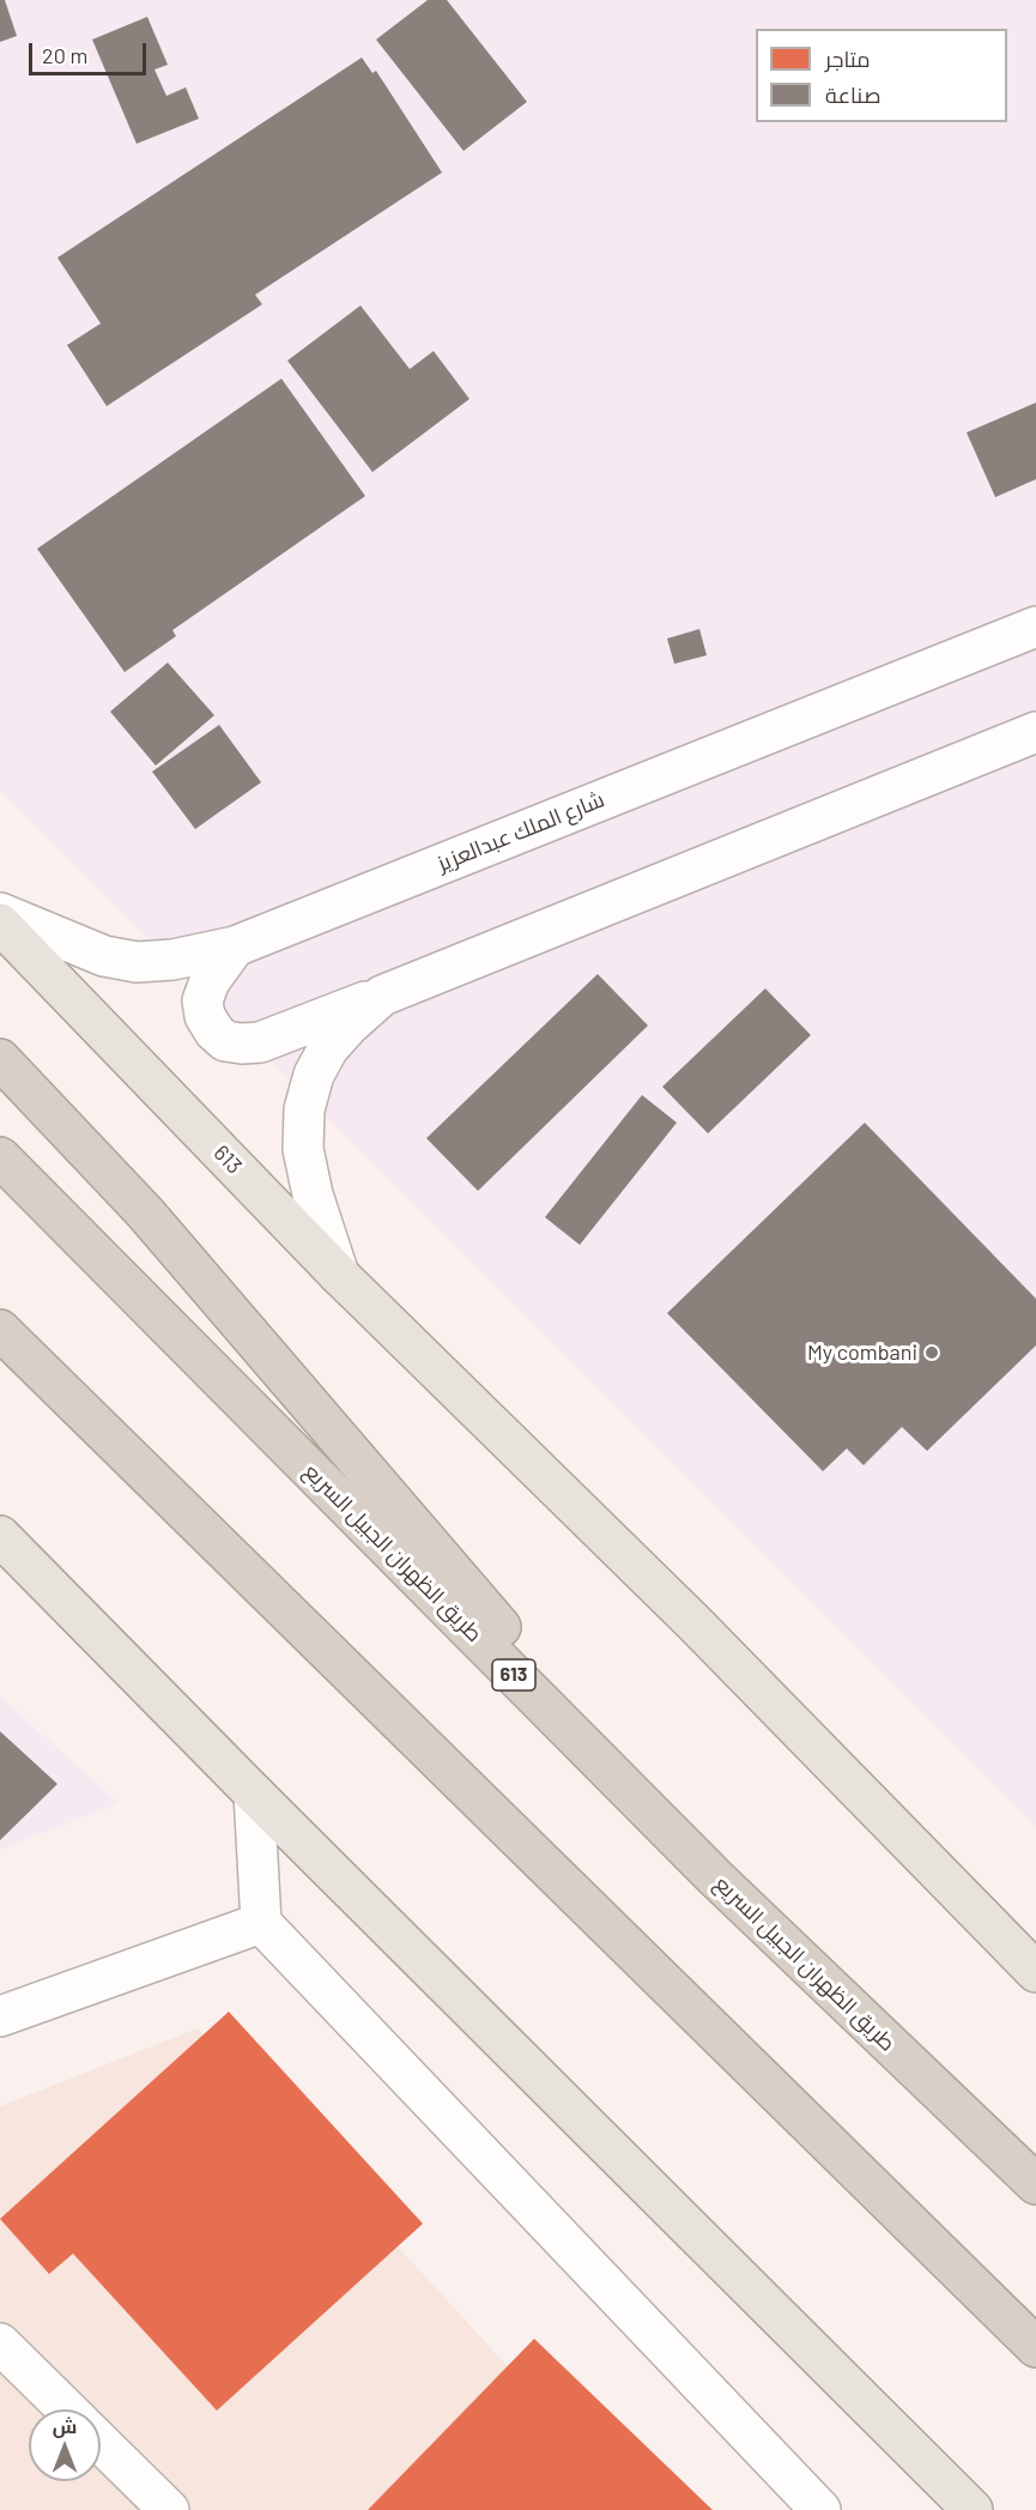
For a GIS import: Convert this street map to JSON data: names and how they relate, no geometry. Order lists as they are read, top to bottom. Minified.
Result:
{"streets":{"highway":["613","طريق الظهران الجبيل السريع"],"street":["شارع الملك عبدالعزيز"]},"places":["My combani"],"legend":["متاجر","صناعة"],"scale_bar":"20 m","north":"top"}
